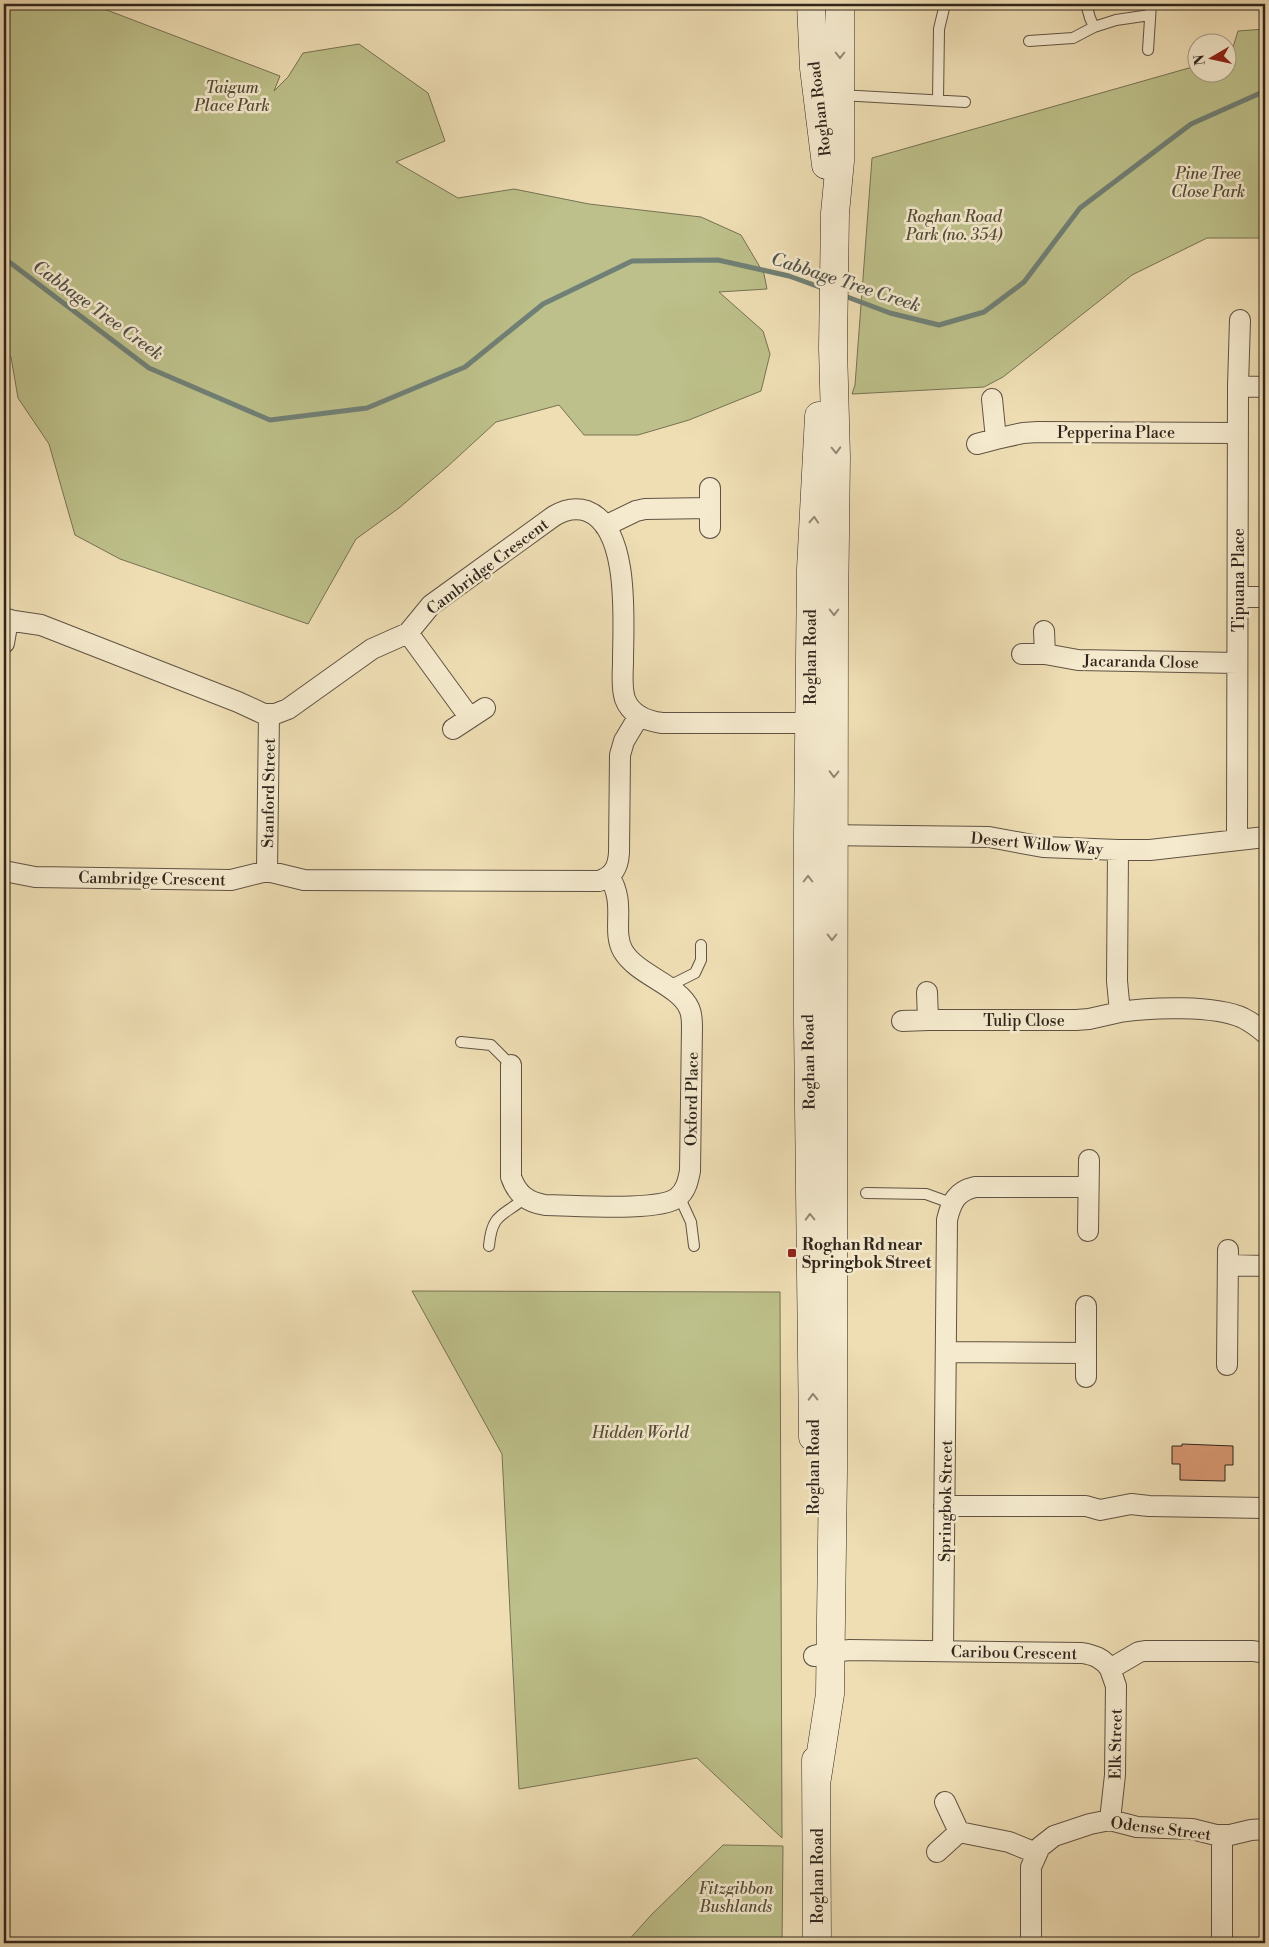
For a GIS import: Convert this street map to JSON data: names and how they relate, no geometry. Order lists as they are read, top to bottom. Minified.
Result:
{"streets":{"main road":["Roghan Road"],"street":["Pepperina Place","Cambridge Crescent","Tipuana Place","Jacaranda Close","Stanford Street","Desert Willow Way","Tulip Close","Oxford Place","Springbok Street","Caribou Crescent","Elk Street","Odense Street"]},"crossings":[["Roghan Road","Desert Willow Way"],["Roghan Road","Caribou Crescent"],["Pepperina Place","Tipuana Place"],["Cambridge Crescent","Stanford Street"],["Cambridge Crescent","Oxford Place"],["Tipuana Place","Jacaranda Close"],["Tipuana Place","Desert Willow Way"],["Springbok Street","Caribou Crescent"],["Caribou Crescent","Elk Street"],["Elk Street","Odense Street"]],"water":["Cabbage Tree Creek"],"parks":["Taigum Place Park","Pine Tree Close Park","Roghan Road Park (no. 354)","Hidden World","Fitzgibbon Bushlands"],"places":{"transit":["Roghan Rd near Springbok Street"]},"north":"left"}
